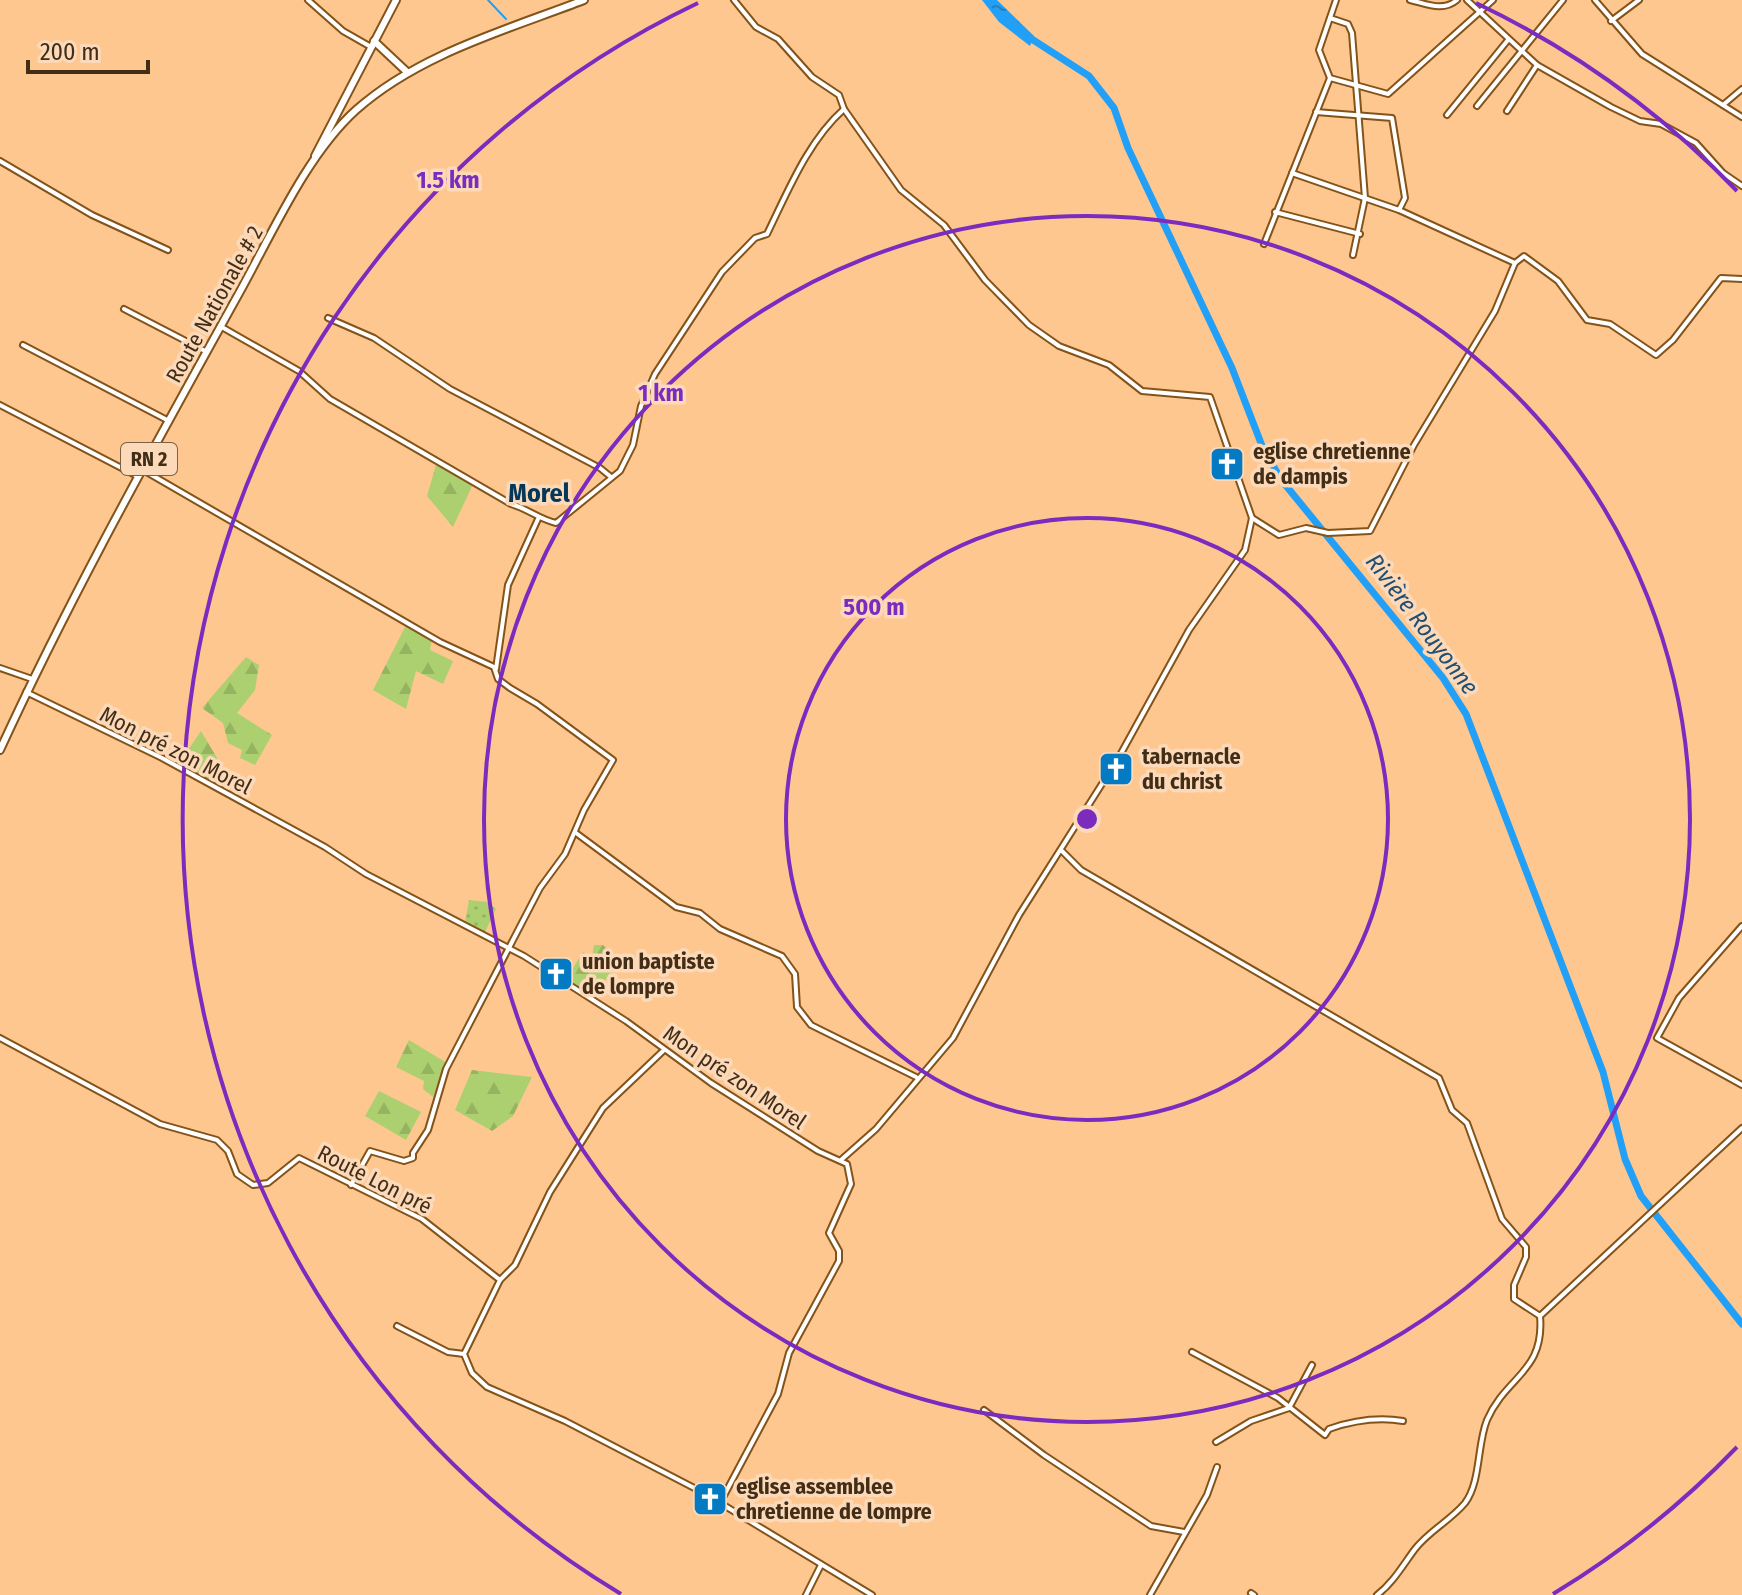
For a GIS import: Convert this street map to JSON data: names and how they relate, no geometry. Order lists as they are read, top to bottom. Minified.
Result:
{"streets":{"main road":["Route Nationale # 2","RN 2"],"street":["Mon pré zon Morel","Route Lon pré"]},"crossings":[["Route Nationale # 2","Mon pré zon Morel"]],"districts":["Morel"],"water":["Rivière Rouyonne"],"places":{"church":["eglise chretienne de dampis","tabernacle du christ","union baptiste de lompre","eglise assemblee chretienne de lompre"]},"scale_bar":"200 m","rings":["1.5 km","1 km","500 m"]}
